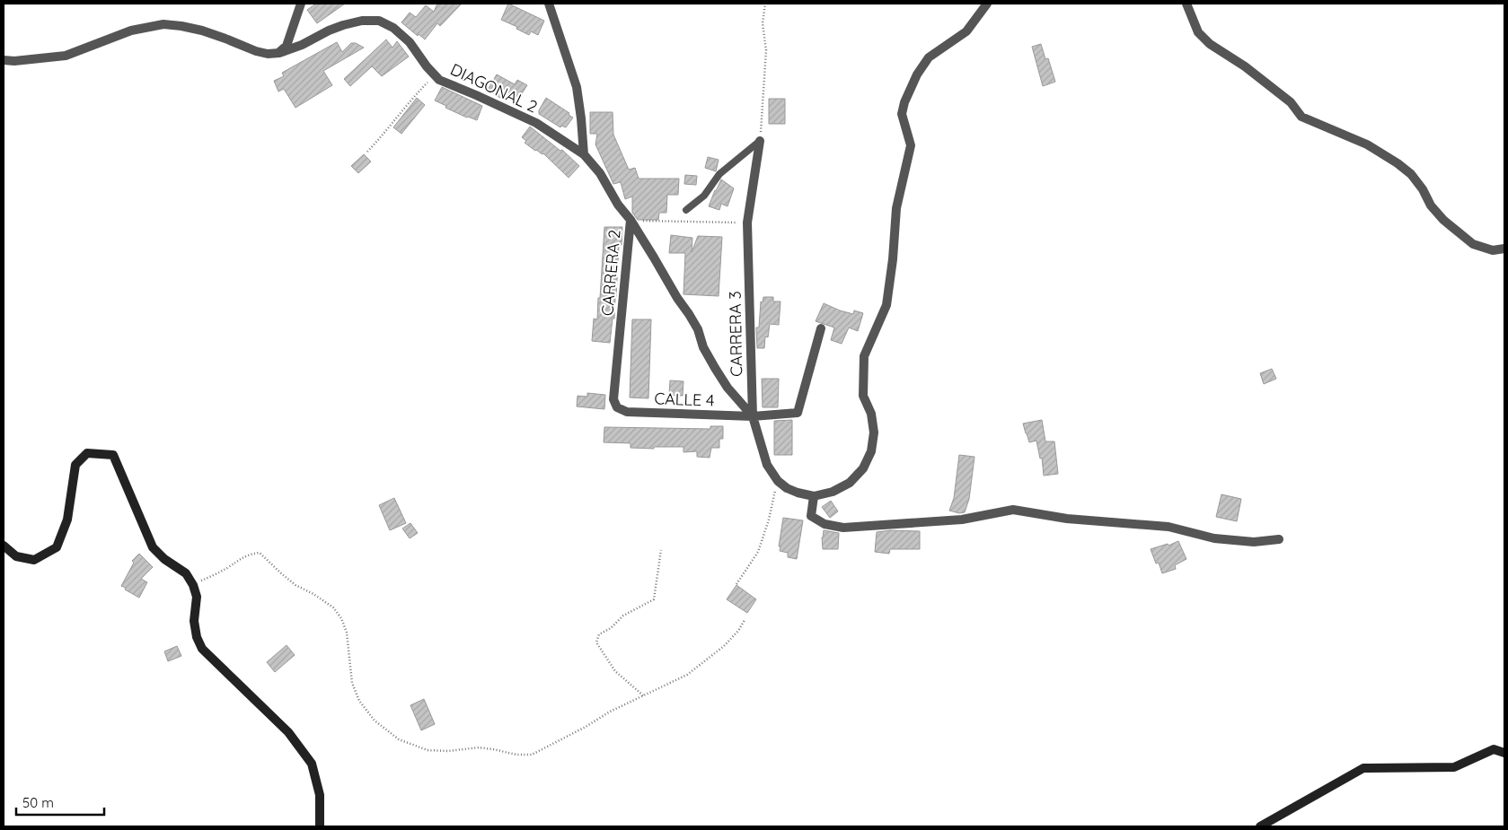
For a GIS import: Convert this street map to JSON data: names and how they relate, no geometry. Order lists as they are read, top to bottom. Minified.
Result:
{"streets":{"street":["DIAGONAL 2","CARRERA 2","CARRERA 3","CALLE 4"]},"crossings":[["DIAGONAL 2","CARRERA 2"],["CARRERA 2","CALLE 4"],["CARRERA 3","CALLE 4"]],"scale_bar":"50 m"}
